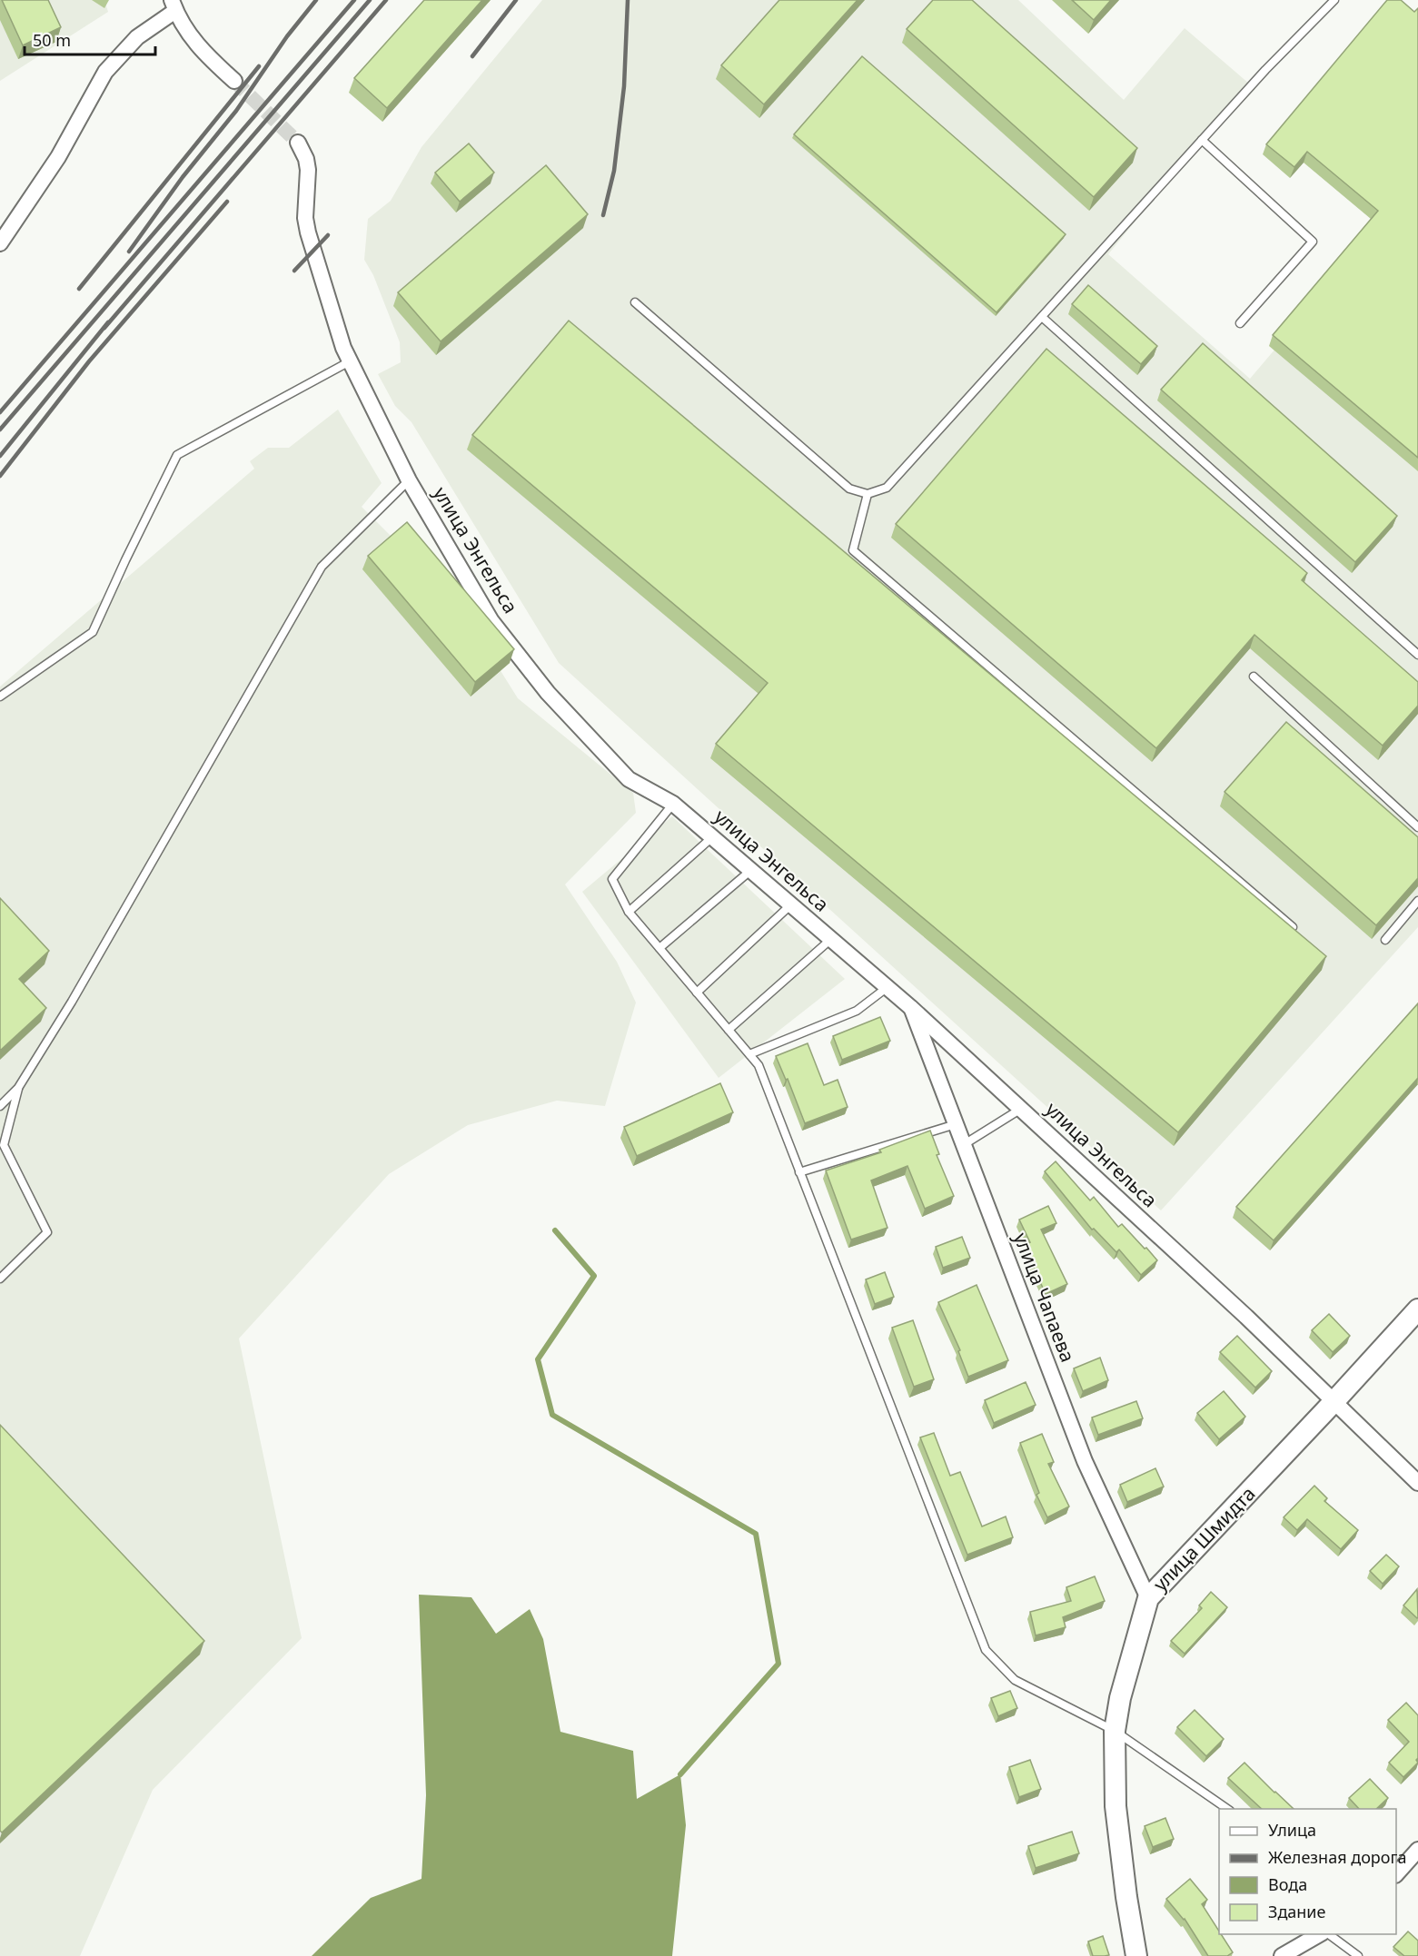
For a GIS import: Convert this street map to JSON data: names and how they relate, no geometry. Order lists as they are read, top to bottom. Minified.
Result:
{"streets":{"main road":["улица Шмидта"],"street":["улица Энгельса","улица Чапаева"]},"crossings":[["улица Энгельса","улица Чапаева"],["улица Энгельса","улица Шмидта"],["улица Чапаева","улица Шмидта"]],"legend":["Улица","Железная дорога","Вода","Здание"],"scale_bar":"50 m"}
